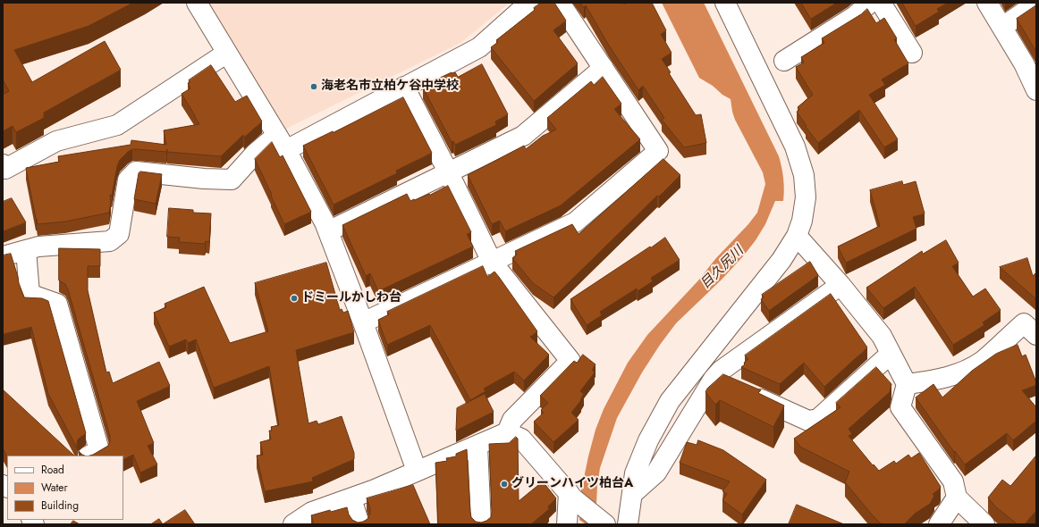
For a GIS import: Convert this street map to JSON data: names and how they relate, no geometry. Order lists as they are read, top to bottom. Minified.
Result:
{"water":["目久尻川"],"places":["海老名市立柏ケ谷中学校","ドミールかしわ台","グリーンハイツ柏台A"],"legend":["Road","Water","Building"]}
